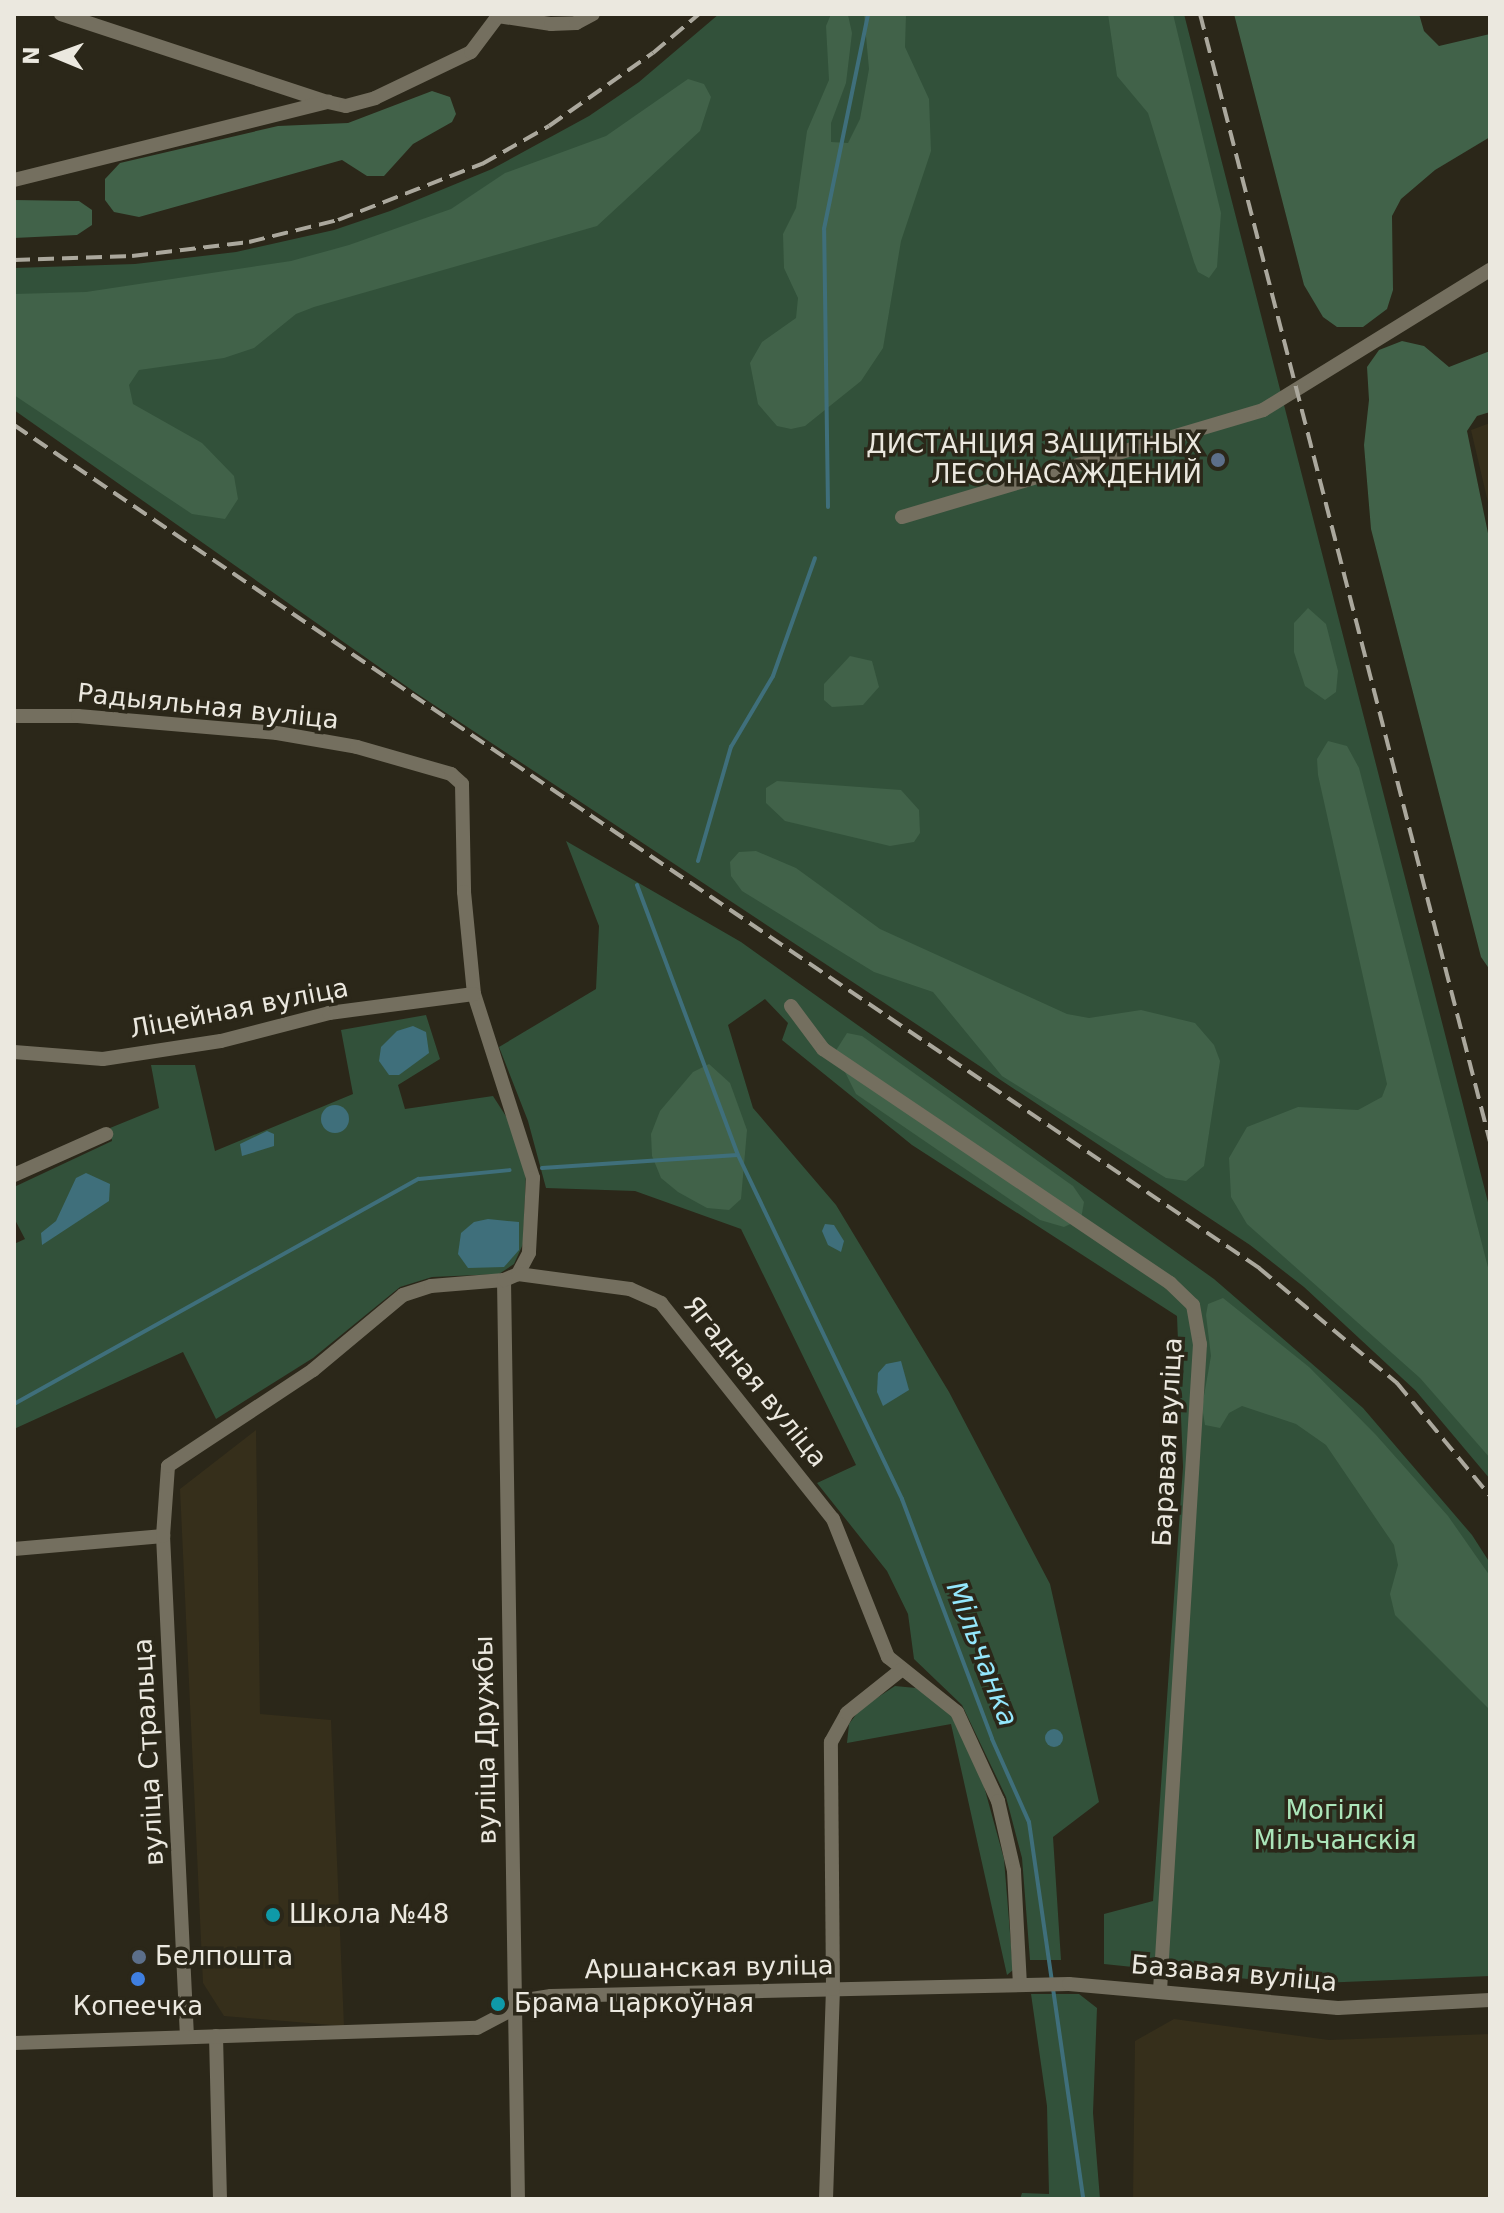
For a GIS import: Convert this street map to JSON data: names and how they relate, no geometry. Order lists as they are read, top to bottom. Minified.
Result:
{"streets":{"street":["Радыяльная вуліца","Ліцейная вуліца","Ягадная вуліца","Баравая вуліца","вуліца Дружбы","вуліца Стральца","Аршанская вуліца","Базавая вуліца"]},"crossings":[["Радыяльная вуліца","Ліцейная вуліца"],["Радыяльная вуліца","Ягадная вуліца"],["Радыяльная вуліца","вуліца Дружбы"],["Ягадная вуліца","вуліца Дружбы"],["Ягадная вуліца","вуліца Стральца"],["Ягадная вуліца","Аршанская вуліца"],["Ягадная вуліца","Базавая вуліца"],["Баравая вуліца","Базавая вуліца"],["вуліца Дружбы","Аршанская вуліца"],["вуліца Стральца","Аршанская вуліца"],["Аршанская вуліца","Базавая вуліца"]],"water":["Мільчанка"],"parks":["Могілкі Мільчанскія"],"places":["ДИСТАНЦИЯ ЗАЩИТНЫХ ЛЕСОНАСАЖДЕНИЙ","Школа №48","Белпошта","Копеечка","Брама царкоўная"],"north":"left"}
